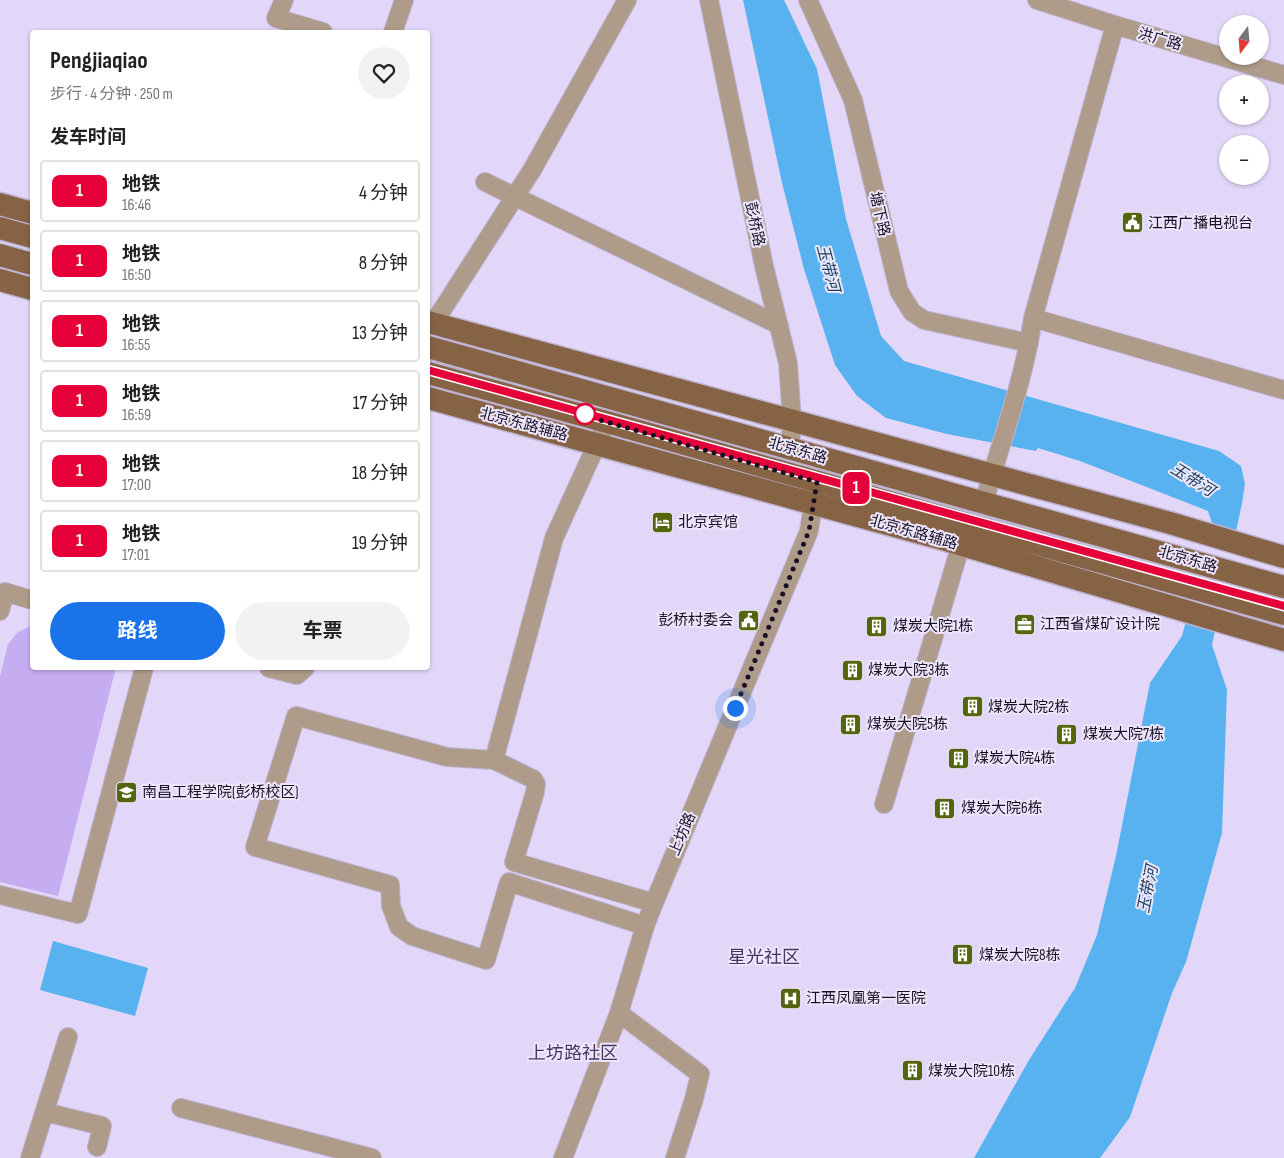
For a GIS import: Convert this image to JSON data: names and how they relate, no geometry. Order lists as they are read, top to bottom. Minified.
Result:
{"streets":{"main road":["北京东路辅路","北京东路"],"street":["洪广路","塘下路","彭桥路","上坊路"]},"crossings":[["彭桥路","北京东路"],["北京东路辅路","北京东路"],["北京东路辅路","上坊路"],["北京东路","上坊路"]],"districts":["星光社区","上坊路社区"],"water":["玉带河"],"places":{"public building":["江西广播电视台","彭桥村委会"],"hotel":["北京宾馆"],"office":["江西省煤矿设计院"],"building":["煤炭大院1栋","煤炭大院3栋","煤炭大院2栋","煤炭大院5栋","煤炭大院7栋","煤炭大院4栋","煤炭大院6栋","煤炭大院8栋","煤炭大院10栋"],"school or university":["南昌工程学院(彭桥校区)"],"hospital":["江西凤凰第一医院"]},"lines":["metro line 1"],"north":"bottom","page":{"on_map":"1","map_buttons":["+","−"],"heading":[["Pengjiaqiao","步行 · 4 分钟 · 250 m"],"发车时间"],"list":[{"mark":"1","name":"地铁","note":"16:46","value":"4 分钟"},{"mark":"1","name":"地铁","note":"16:50","value":"8 分钟"},{"mark":"1","name":"地铁","note":"16:55","value":"13 分钟"},{"mark":"1","name":"地铁","note":"16:59","value":"17 分钟"},{"mark":"1","name":"地铁","note":"17:00","value":"18 分钟"},{"mark":"1","name":"地铁","note":"17:01","value":"19 分钟"}],"buttons":["路线","车票"]}}
